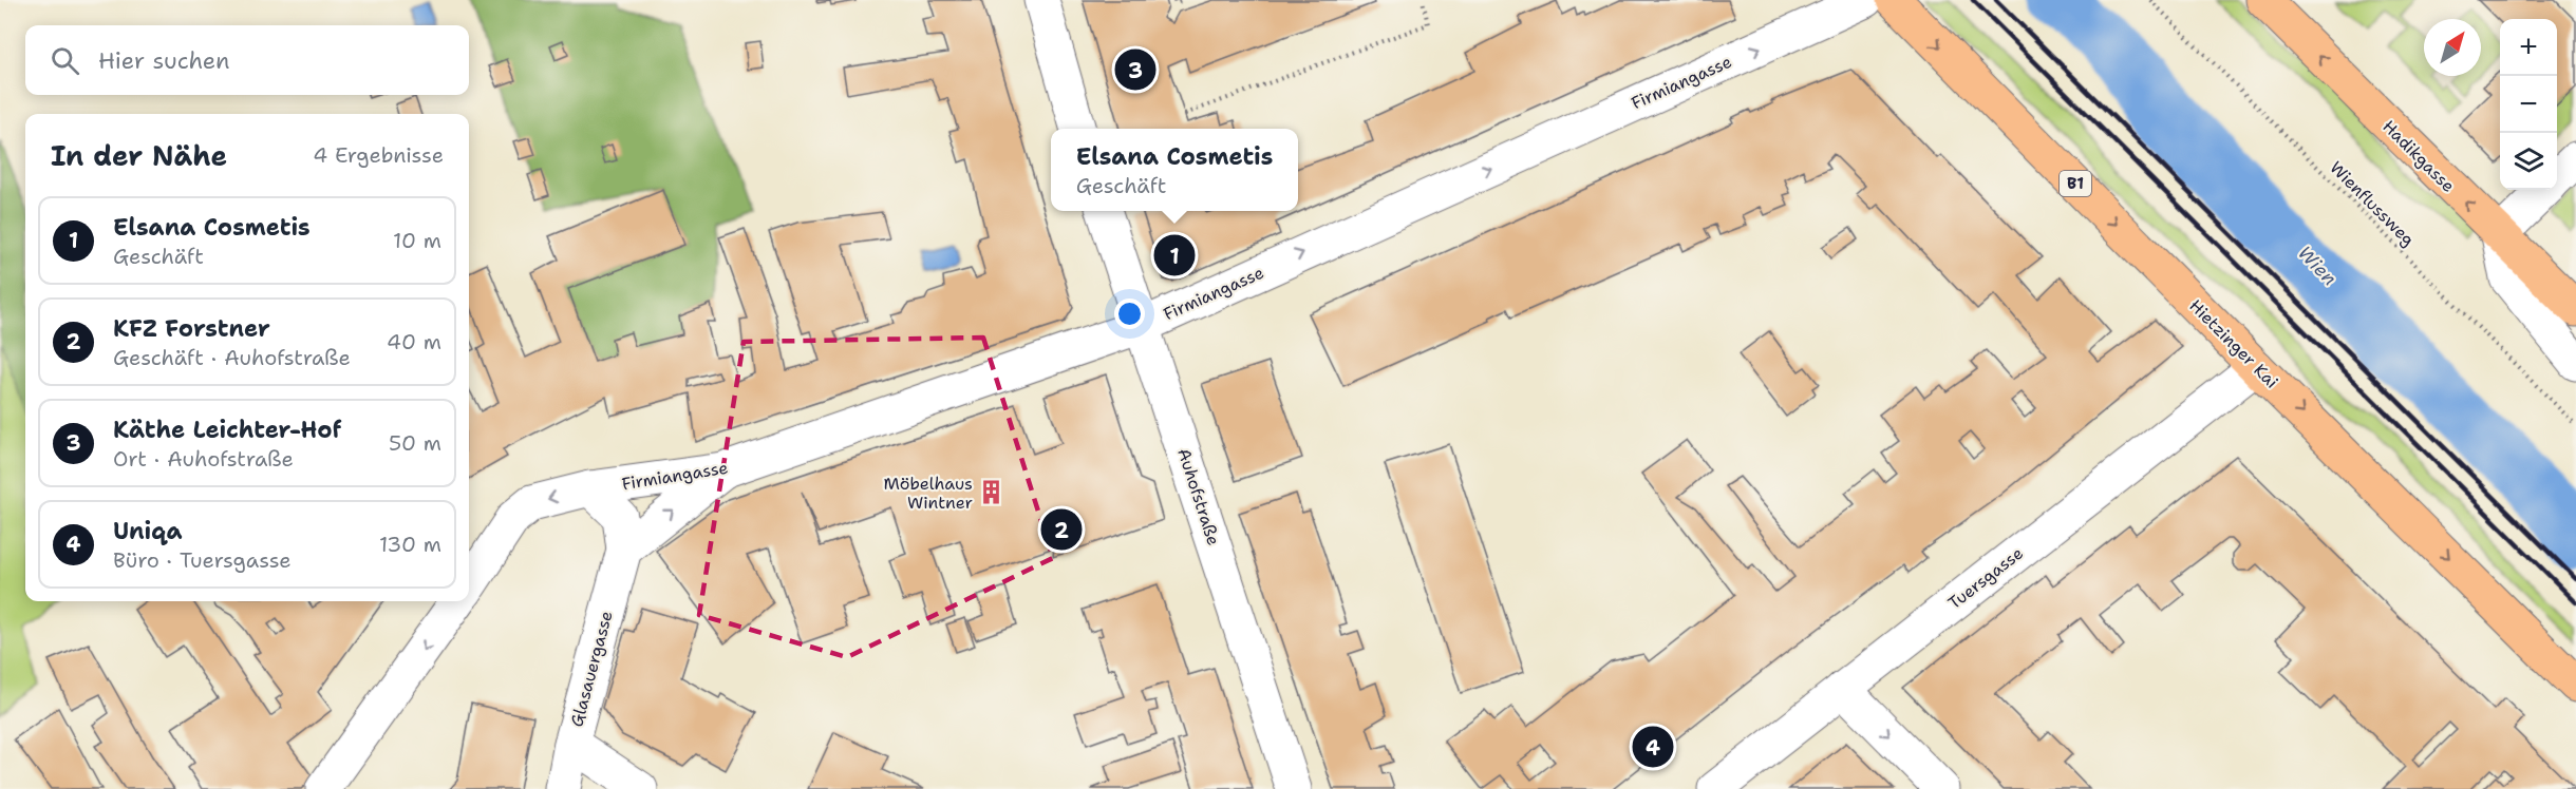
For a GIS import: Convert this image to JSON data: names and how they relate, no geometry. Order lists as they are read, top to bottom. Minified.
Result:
{"streets":{"main road":["Hadikgasse","B1","Hietzinger Kai"],"street":["Firmiangasse","Auhofstraße","Tuersgasse","Glasauergasse"],"path":["Wienflussweg"]},"crossings":[["Firmiangasse","Auhofstraße"],["Firmiangasse","Glasauergasse"],["Hietzinger Kai","Tuersgasse"]],"one_way":["Hadikgasse","Hietzinger Kai"],"water":["Wien"],"places":{"building":["Möbelhaus Wintner"]},"north":"top right","page":{"map_buttons":["+","−"],"search":"Hier suchen","pins":["3","1","2","4"],"heading":["In der Nähe","4 Ergebnisse"],"popup":["Elsana Cosmetis","Geschäft"],"list":[{"mark":"1","name":"Elsana Cosmetis","note":"Geschäft","value":"10 m"},{"mark":"2","name":"KFZ Forstner","note":"Geschäft · Auhofstraße","value":"40 m"},{"mark":"3","name":"Käthe Leichter-Hof","note":"Ort · Auhofstraße","value":"50 m"},{"mark":"4","name":"Uniqa","note":"Büro · Tuersgasse","value":"130 m"}]}}
